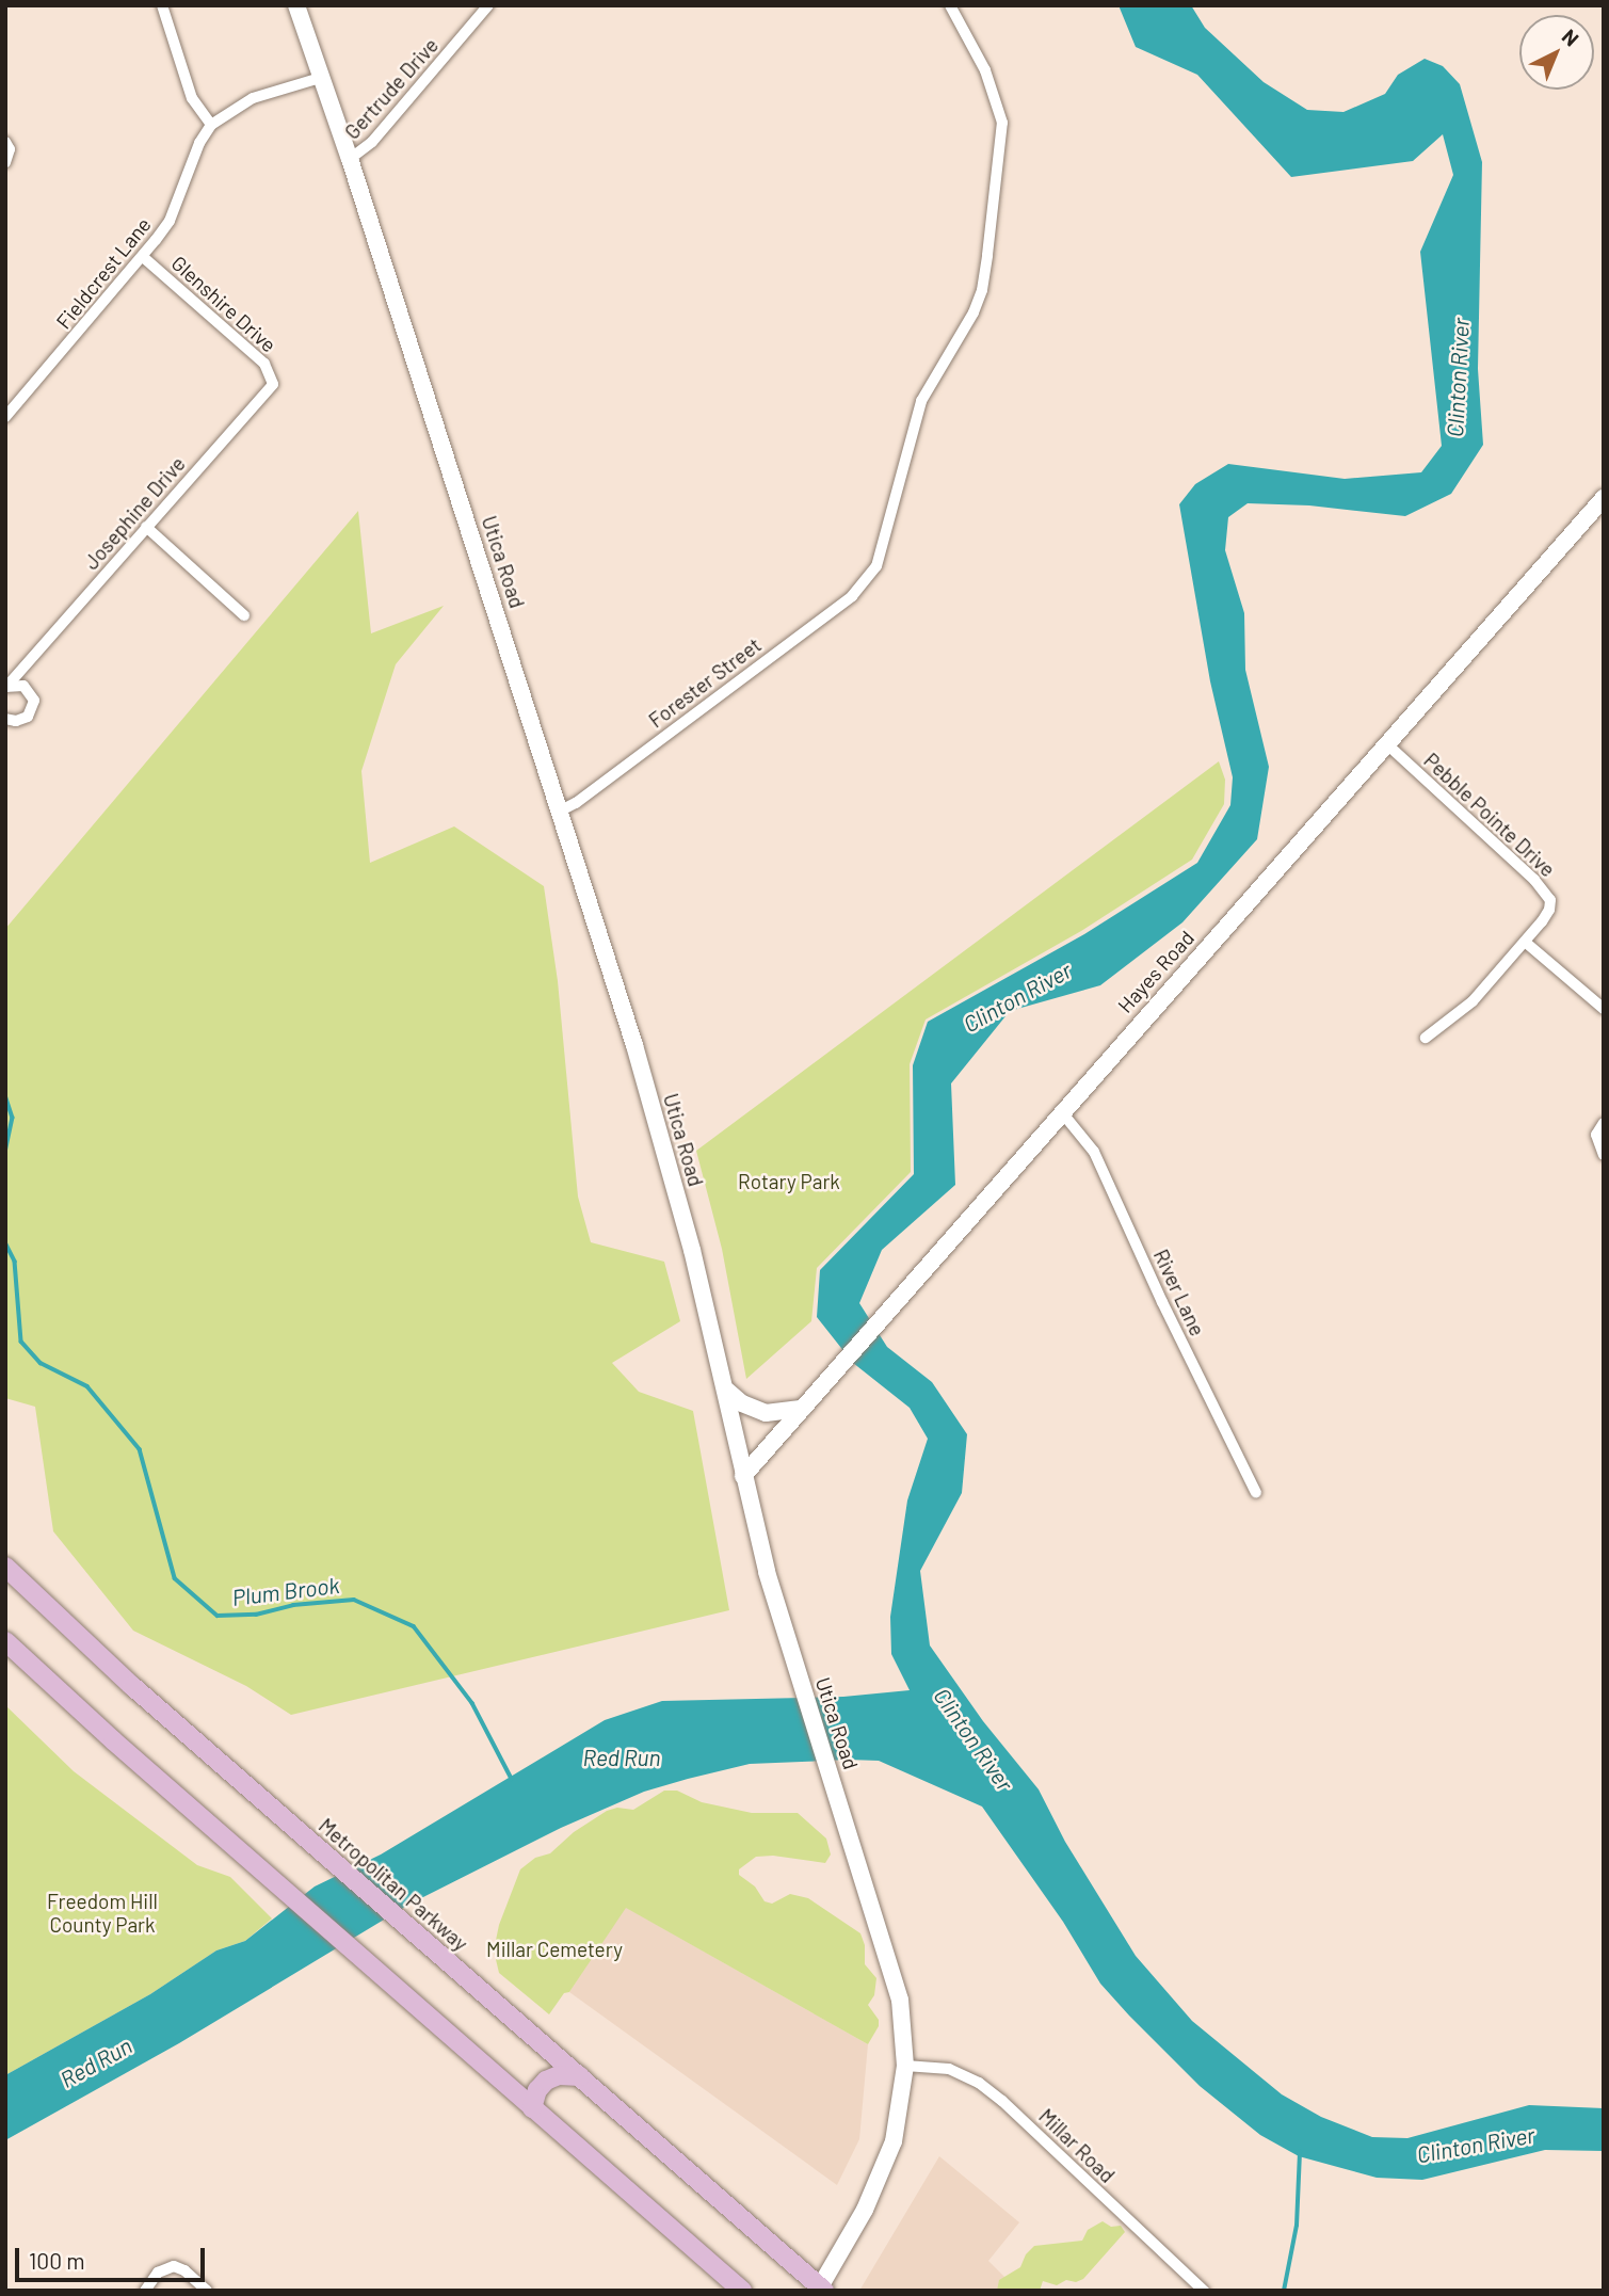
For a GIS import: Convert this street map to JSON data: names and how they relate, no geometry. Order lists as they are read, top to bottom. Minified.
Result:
{"streets":{"main road":["Metropolitan Parkway"],"street":["Gertrude Drive","Fieldcrest Lane","Glenshire Drive","Josephine Drive","Utica Road","Forester Street","Pebble Pointe Drive","Hayes Road","River Lane","Millar Road"]},"crossings":[["Gertrude Drive","Utica Road"],["Fieldcrest Lane","Glenshire Drive"],["Fieldcrest Lane","Utica Road"],["Glenshire Drive","Josephine Drive"],["Utica Road","Forester Street"],["Utica Road","Hayes Road"],["Utica Road","Metropolitan Parkway"],["Utica Road","Millar Road"],["Pebble Pointe Drive","Hayes Road"],["Hayes Road","River Lane"]],"water":["Clinton River","Plum Brook","Red Run"],"parks":["Rotary Park","Freedom Hill County Park","Millar Cemetery"],"scale_bar":"100 m","north":"top right"}
